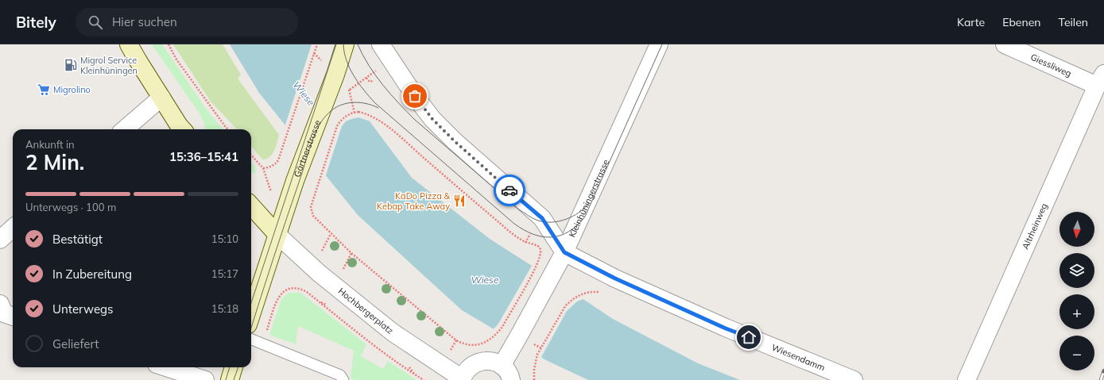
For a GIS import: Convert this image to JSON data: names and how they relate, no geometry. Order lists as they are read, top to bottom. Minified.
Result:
{"streets":{"main road":["Gärtnerstrasse"],"street":["Giessliweg","Kleinhüningerstrasse","Altrheinweg","Hochbergerplatz","Wiesendamm"]},"crossings":[["Giessliweg","Altrheinweg"],["Gärtnerstrasse","Hochbergerplatz"],["Kleinhüningerstrasse","Wiesendamm"]],"water":["Wiese"],"places":{"fuel station":["Migrol Service Kleinhüningen"],"supermarket":["Migrolino"],"restaurant":["KaDo Pizza & Kebap Take Away"]},"north":"bottom","page":{"header":"Bitely","search":"Hier suchen","nav":["Karte","Ebenen","Teilen"],"heading":["2 Min.","Ankunft in","15:36–15:41"],"bar":"Unterwegs · 100 m","map_buttons":["+","−"],"list":[["Bestätigt","15:10"],["In Zubereitung","15:17"],["Unterwegs","15:18"],"Geliefert"]}}
